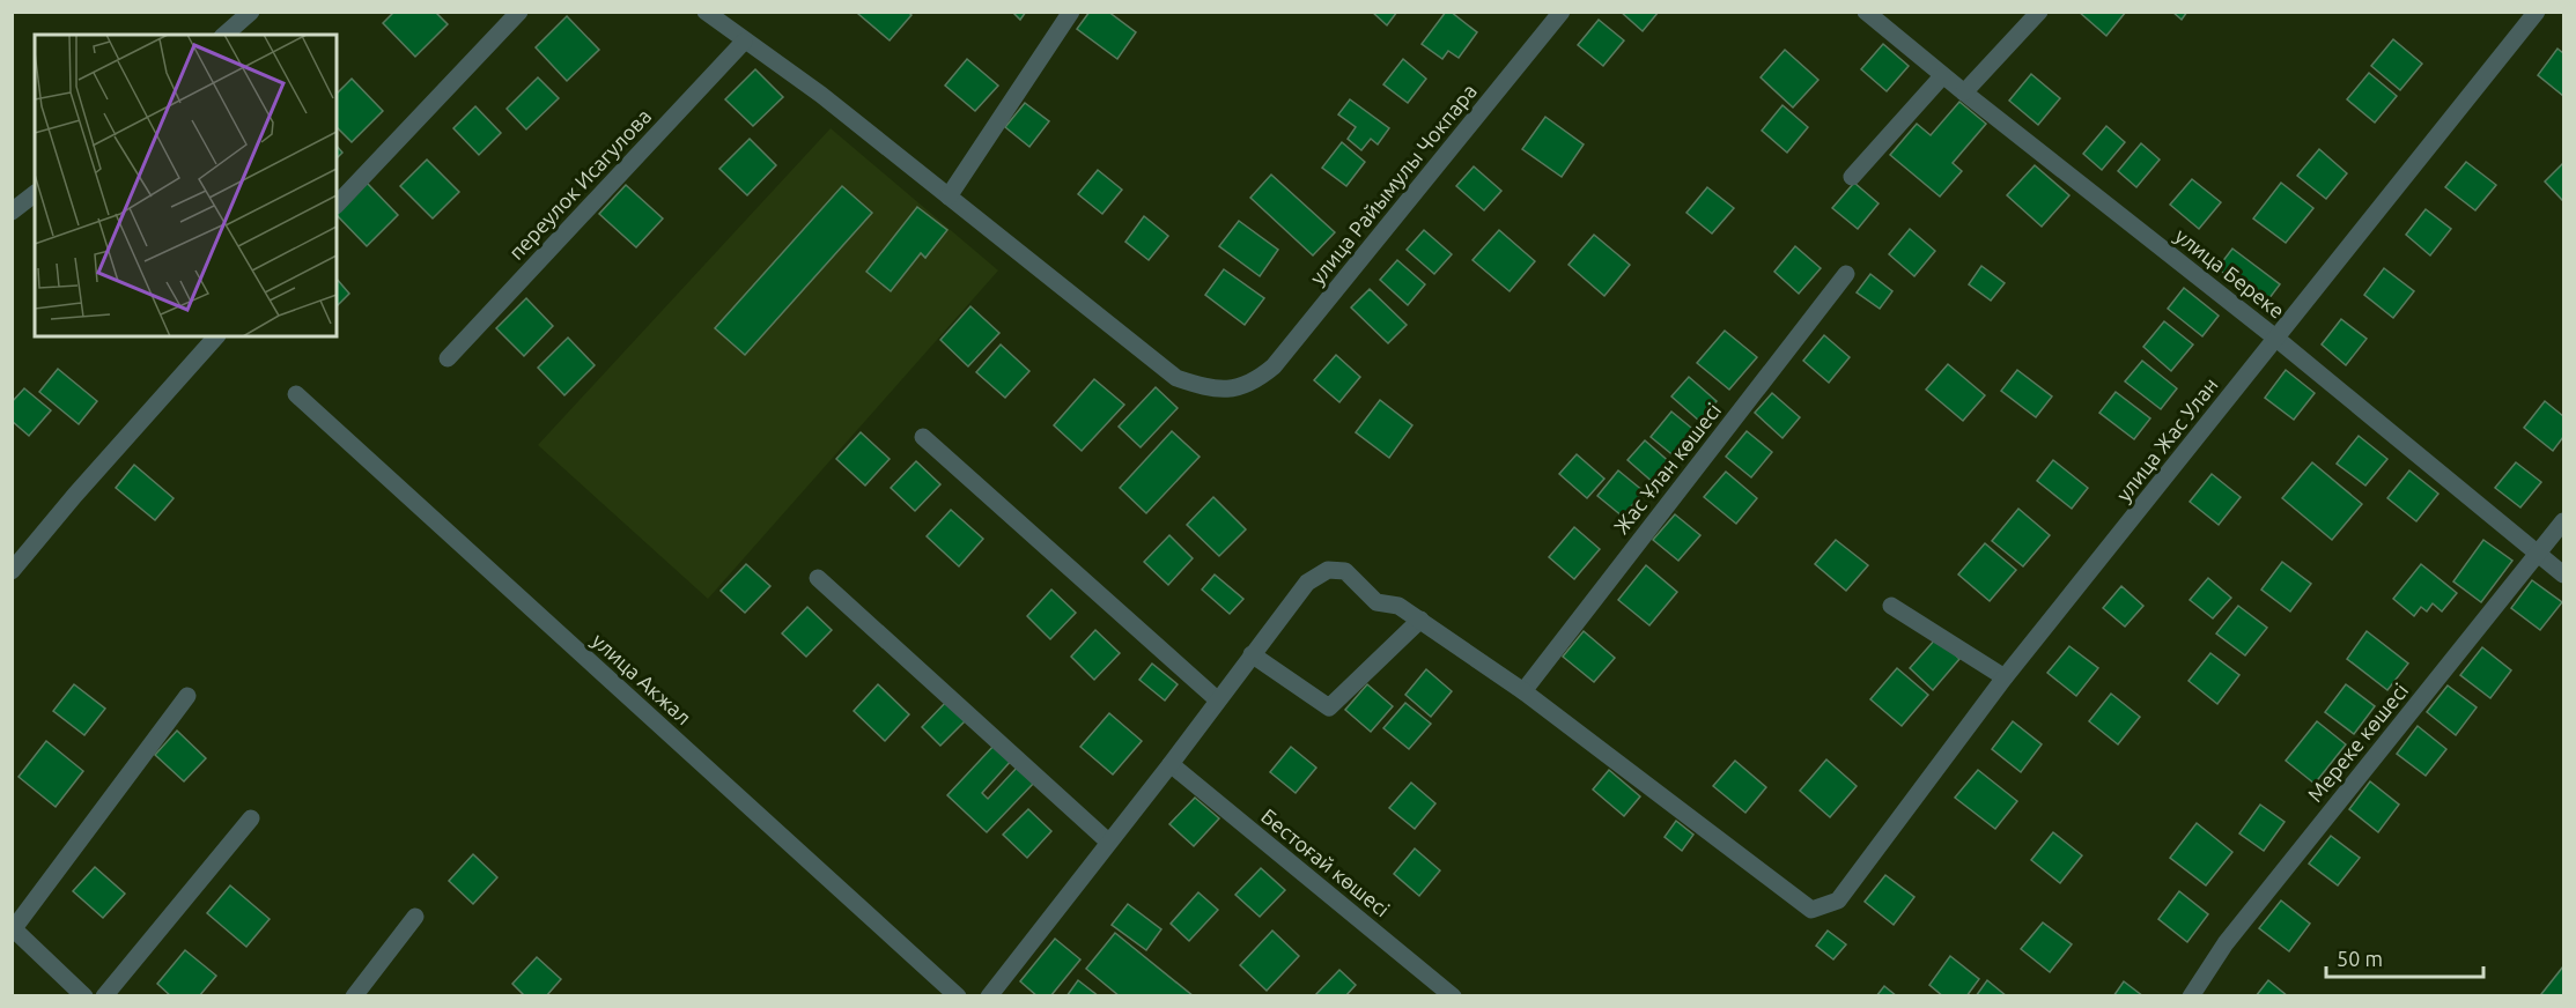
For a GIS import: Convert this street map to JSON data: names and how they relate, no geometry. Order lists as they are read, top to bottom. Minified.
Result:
{"streets":{"street":["переулок Исагулова","улица Райымулы Чокпара","улица Береке","улица Жас Улан","Жас Ұлан көшесі","улица Акжал","Мереке көшесі","Бестоғай көшесі"]},"crossings":[["улица Береке","улица Жас Улан"],["улица Береке","Мереке көшесі"],["улица Жас Улан","Жас Ұлан көшесі"]],"scale_bar":"50 m"}
